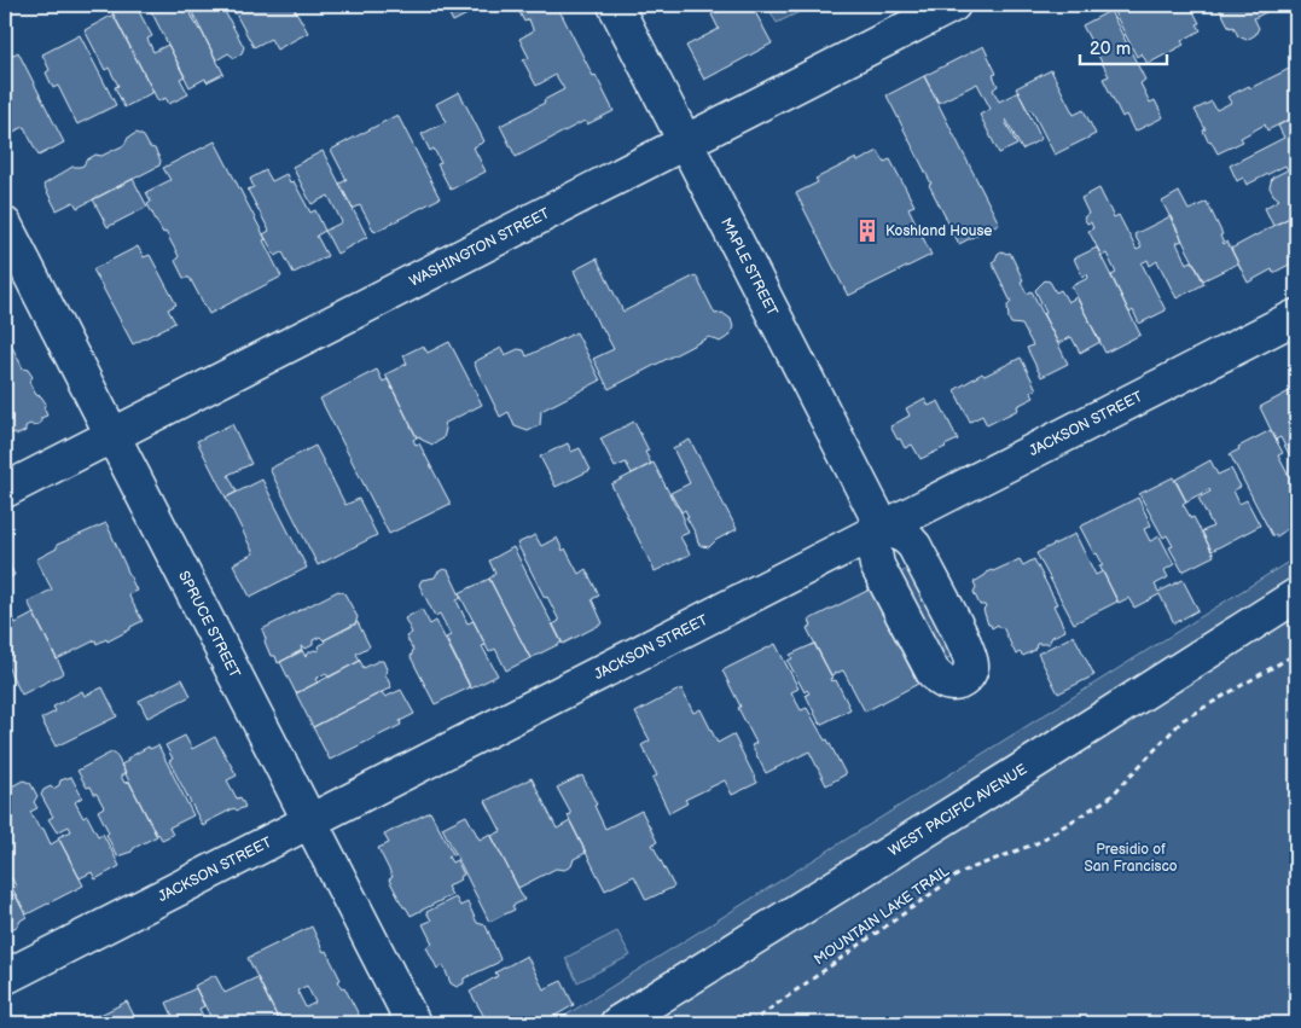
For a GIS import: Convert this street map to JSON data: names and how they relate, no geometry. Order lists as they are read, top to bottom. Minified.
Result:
{"streets":{"street":["WASHINGTON STREET","MAPLE STREET","JACKSON STREET","SPRUCE STREET","WEST PACIFIC AVENUE"],"path":["MOUNTAIN LAKE TRAIL"]},"crossings":[["WASHINGTON STREET","MAPLE STREET"],["WASHINGTON STREET","SPRUCE STREET"],["MAPLE STREET","JACKSON STREET"],["JACKSON STREET","SPRUCE STREET"]],"parks":["Presidio of San Francisco"],"places":{"building":["Koshland House"]},"scale_bar":"20 m"}
